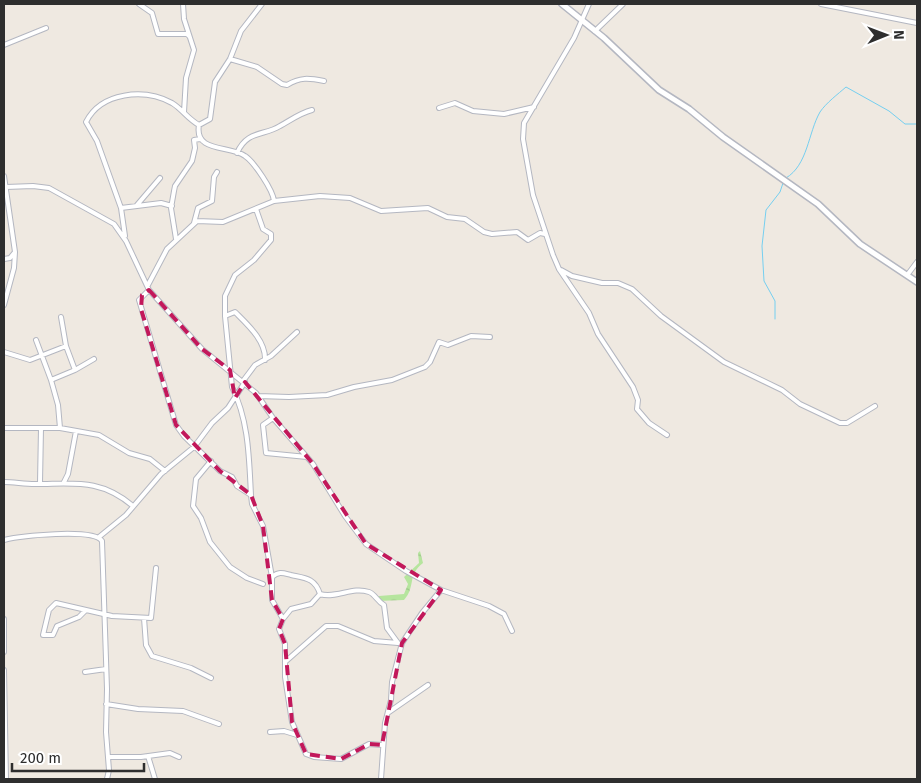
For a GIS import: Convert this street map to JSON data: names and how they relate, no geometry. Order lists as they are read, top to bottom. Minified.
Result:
{"scale_bar":"200 m","north":"right"}
